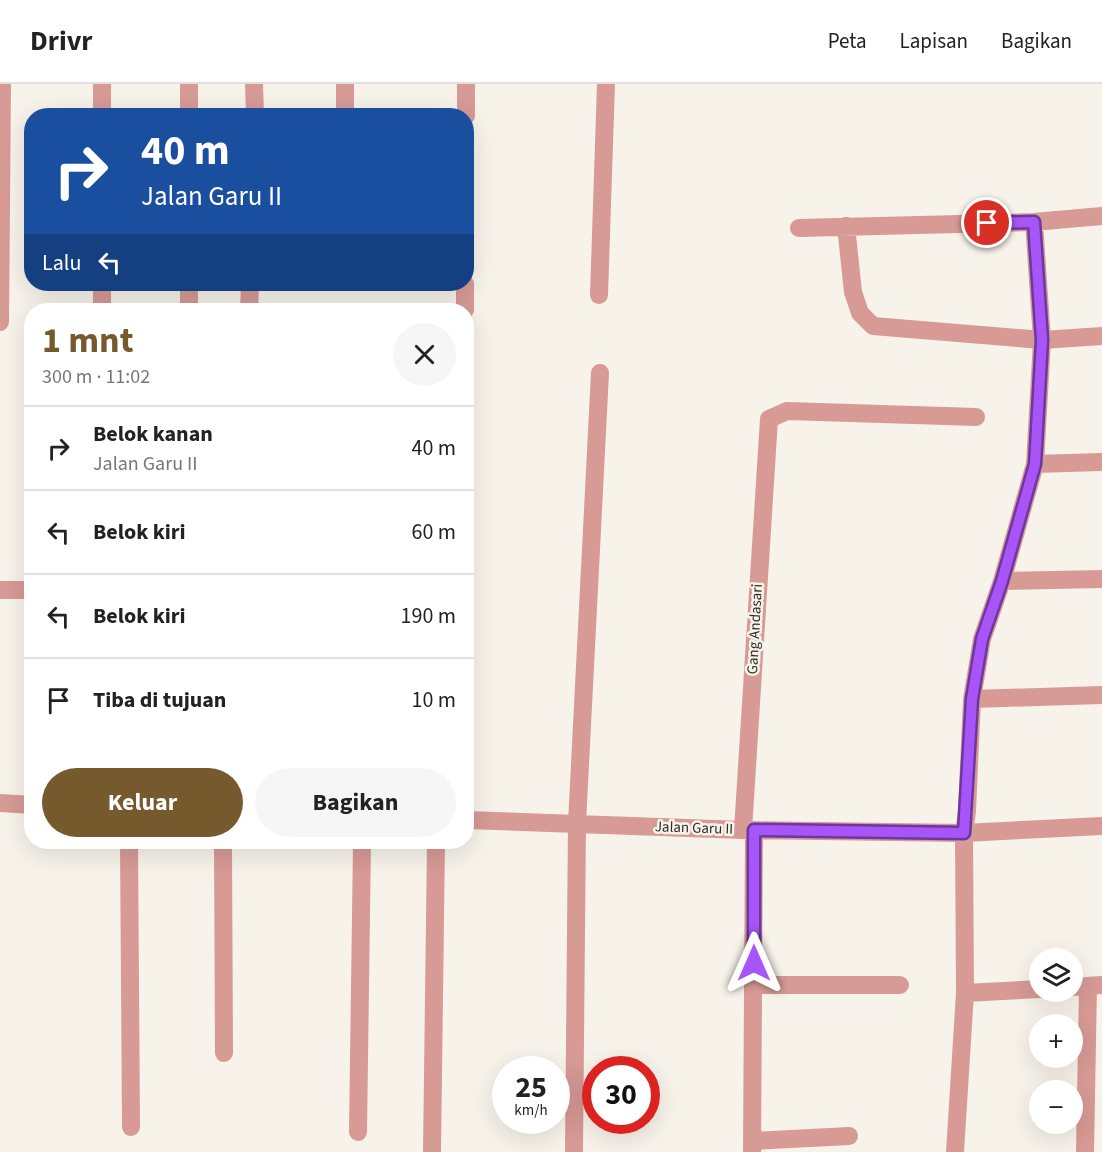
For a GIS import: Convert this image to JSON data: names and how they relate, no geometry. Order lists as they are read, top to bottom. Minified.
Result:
{"streets":{"street":["Gang Andasari","Jalan Garu II"]},"crossings":[["Gang Andasari","Jalan Garu II"]],"page":{"header":"Drivr","nav":["Peta","Lapisan","Bagikan"],"turn":["40 m","Jalan Garu II"],"then":"Lalu","heading":["1 mnt","300 m · 11:02"],"list":[{"name":"Belok kanan","note":"Jalan Garu II","value":"40 m"},{"name":"Belok kiri","value":"60 m"},{"name":"Belok kiri","value":"190 m"},{"name":"Tiba di tujuan","value":"10 m"}],"buttons":["Keluar","Bagikan"],"map_buttons":["+","−"],"speed":"25 km/h","limit":"30"}}
